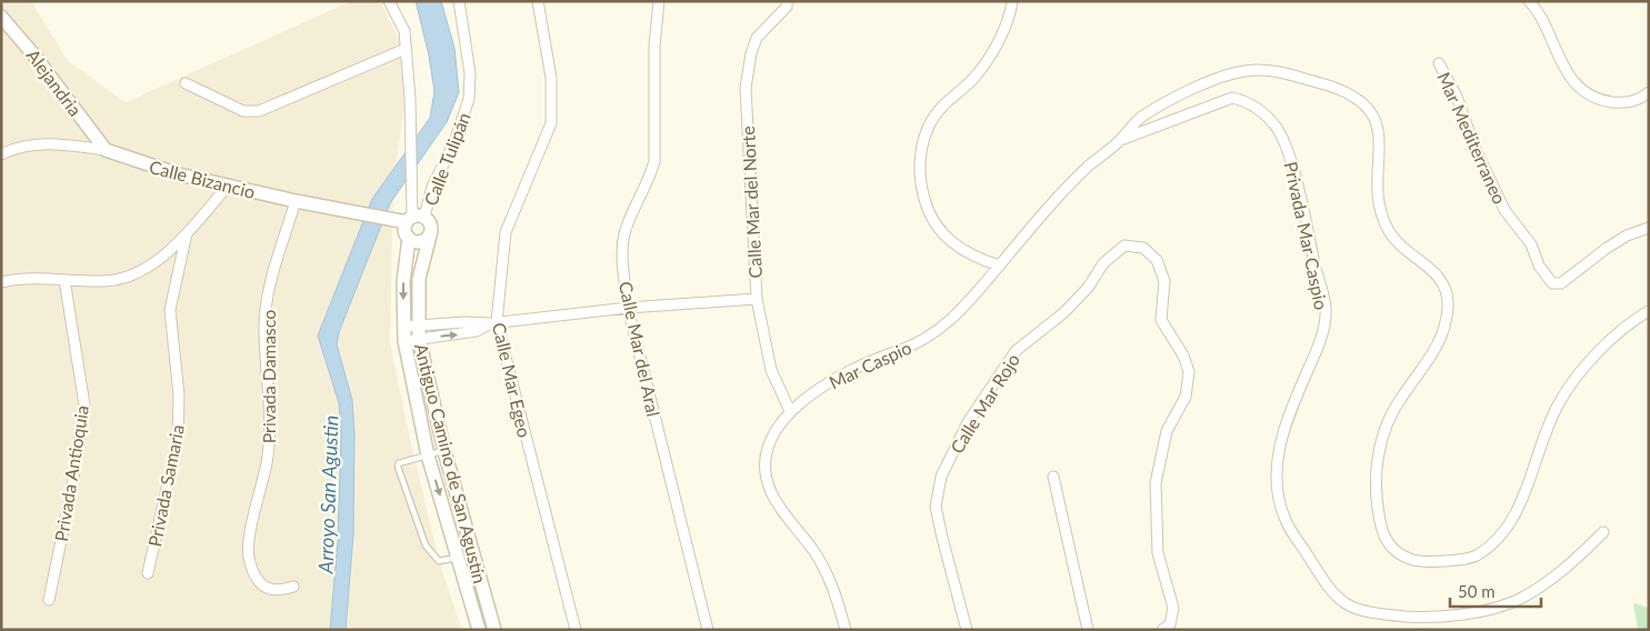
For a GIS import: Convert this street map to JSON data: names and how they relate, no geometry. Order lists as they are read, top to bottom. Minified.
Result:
{"streets":{"street":["Alejandria","Mar Mediterraneo","Calle Tulipán","Calle Bizancio","Calle Mar del Norte","Privada Mar Caspio","Calle Mar del Aral","Mar Caspio","Privada Damasco","Calle Mar Egeo","Calle Mar Rojo","Antiguo Camino de San Agustín","Privada Antioquia","Privada Samaria"]},"crossings":[["Alejandria","Calle Bizancio"],["Calle Tulipán","Calle Bizancio"],["Calle Tulipán","Antiguo Camino de San Agustín"],["Calle Bizancio","Privada Damasco"],["Calle Bizancio","Antiguo Camino de San Agustín"],["Calle Mar del Norte","Mar Caspio"],["Privada Mar Caspio","Mar Caspio"]],"water":["Arroyo San Agustin"],"scale_bar":"50 m"}
